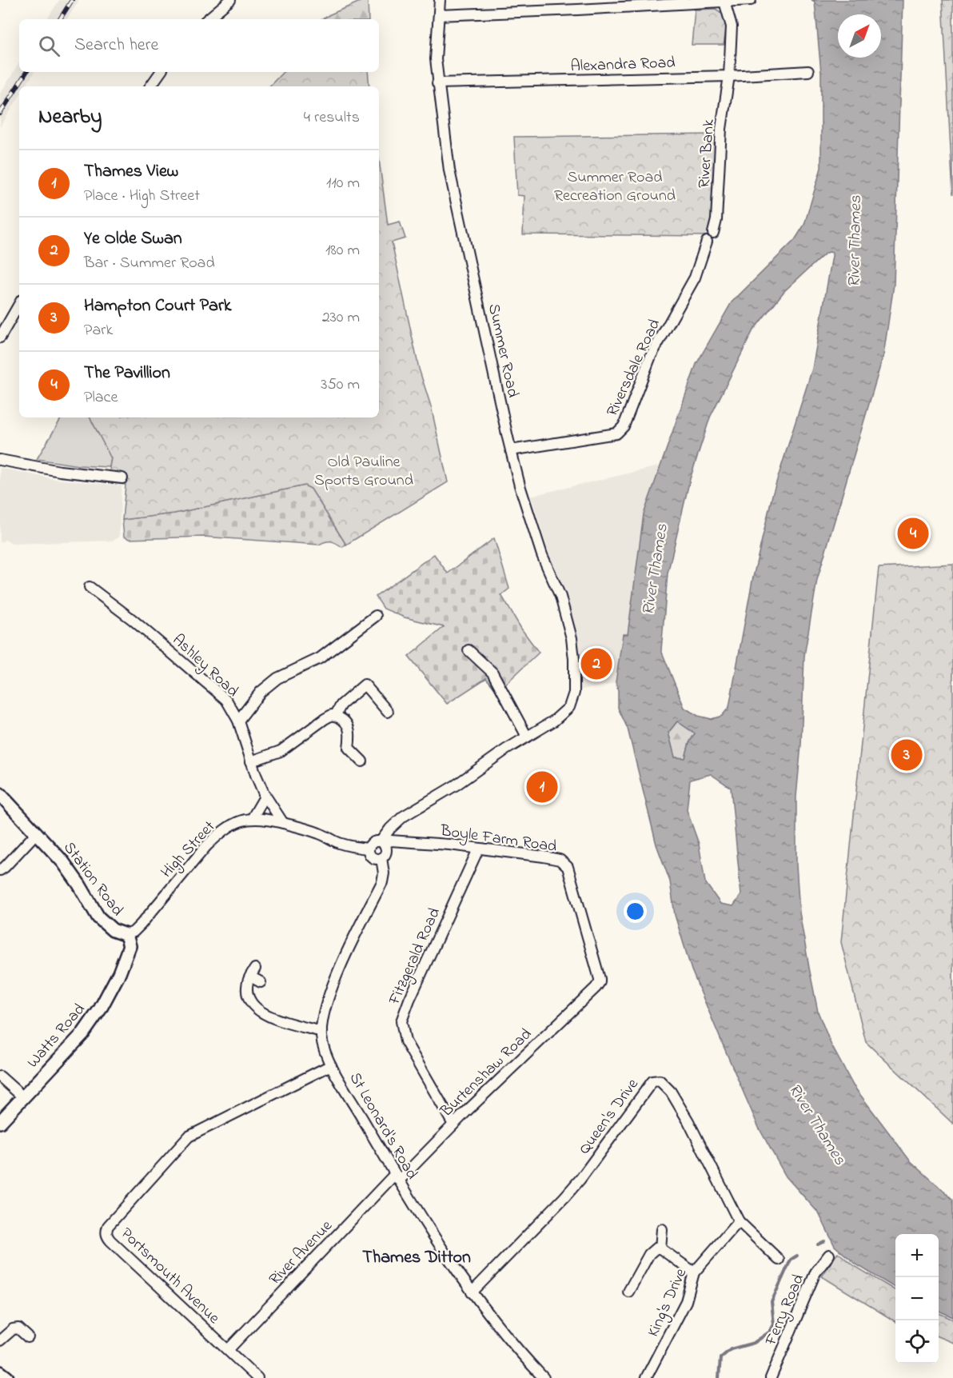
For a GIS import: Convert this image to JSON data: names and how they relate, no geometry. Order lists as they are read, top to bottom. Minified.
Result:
{"streets":{"main road":["Station Road","Watts Road"],"street":["Alexandra Road","River Bank","Summer Road","Riversdale Road","Ashley Road","Boyle Farm Road","High Street","Fitzgerald Road","Burtenshaw Road","Queen's Drive","St Leonard's Road","River Avenue","Portsmouth Avenue","King's Drive","Ferry Road"]},"crossings":[["Alexandra Road","River Bank"],["Alexandra Road","Summer Road"],["Summer Road","Riversdale Road"],["Boyle Farm Road","Fitzgerald Road"],["Boyle Farm Road","Burtenshaw Road"],["Boyle Farm Road","St Leonard's Road"],["High Street","Station Road"],["High Street","Watts Road"],["Station Road","Watts Road"],["Fitzgerald Road","Burtenshaw Road"],["Burtenshaw Road","St Leonard's Road"],["Burtenshaw Road","River Avenue"],["Queen's Drive","St Leonard's Road"],["Queen's Drive","King's Drive"],["St Leonard's Road","River Avenue"],["St Leonard's Road","Portsmouth Avenue"],["River Avenue","Portsmouth Avenue"]],"districts":["Thames Ditton"],"water":["River Thames"],"parks":["Summer Road Recreation Ground","Old Pauline Sports Ground"],"north":"top right","page":{"search":"Search here","heading":["Nearby","4 results"],"list":[{"mark":"1","name":"Thames View","note":"Place · High Street","value":"110 m"},{"mark":"2","name":"Ye Olde Swan","note":"Bar · Summer Road","value":"180 m"},{"mark":"3","name":"Hampton Court Park","note":"Park","value":"230 m"},{"mark":"4","name":"The Pavillion","note":"Place","value":"350 m"}],"pins":["4","2","3","1"],"map_buttons":["+","−"]}}
